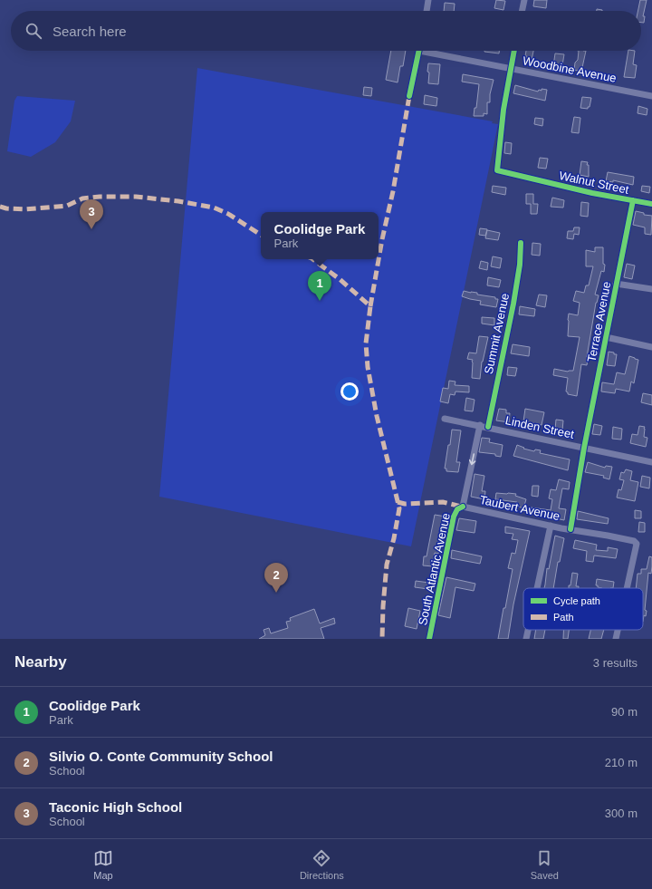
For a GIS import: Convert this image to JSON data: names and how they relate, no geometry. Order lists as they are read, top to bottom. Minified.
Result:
{"streets":{"street":["Woodbine Avenue","Walnut Street","Terrace Avenue","Summit Avenue","Linden Street","Taubert Avenue","South Atlantic Avenue"]},"crossings":[["Woodbine Avenue","Walnut Street"],["Walnut Street","Terrace Avenue"],["Terrace Avenue","Linden Street"],["Terrace Avenue","Taubert Avenue"],["Summit Avenue","Linden Street"],["Taubert Avenue","South Atlantic Avenue"]],"legend":["Cycle path","Path"],"page":{"search":"Search here","pins":["3","1","2"],"popup":["Coolidge Park","Park"],"heading":["Nearby","3 results"],"list":[{"mark":"1","name":"Coolidge Park","note":"Park","value":"90 m"},{"mark":"2","name":"Silvio O. Conte Community School","note":"School","value":"210 m"},{"mark":"3","name":"Taconic High School","note":"School","value":"300 m"}],"nav":["Map","Directions","Saved"]}}
